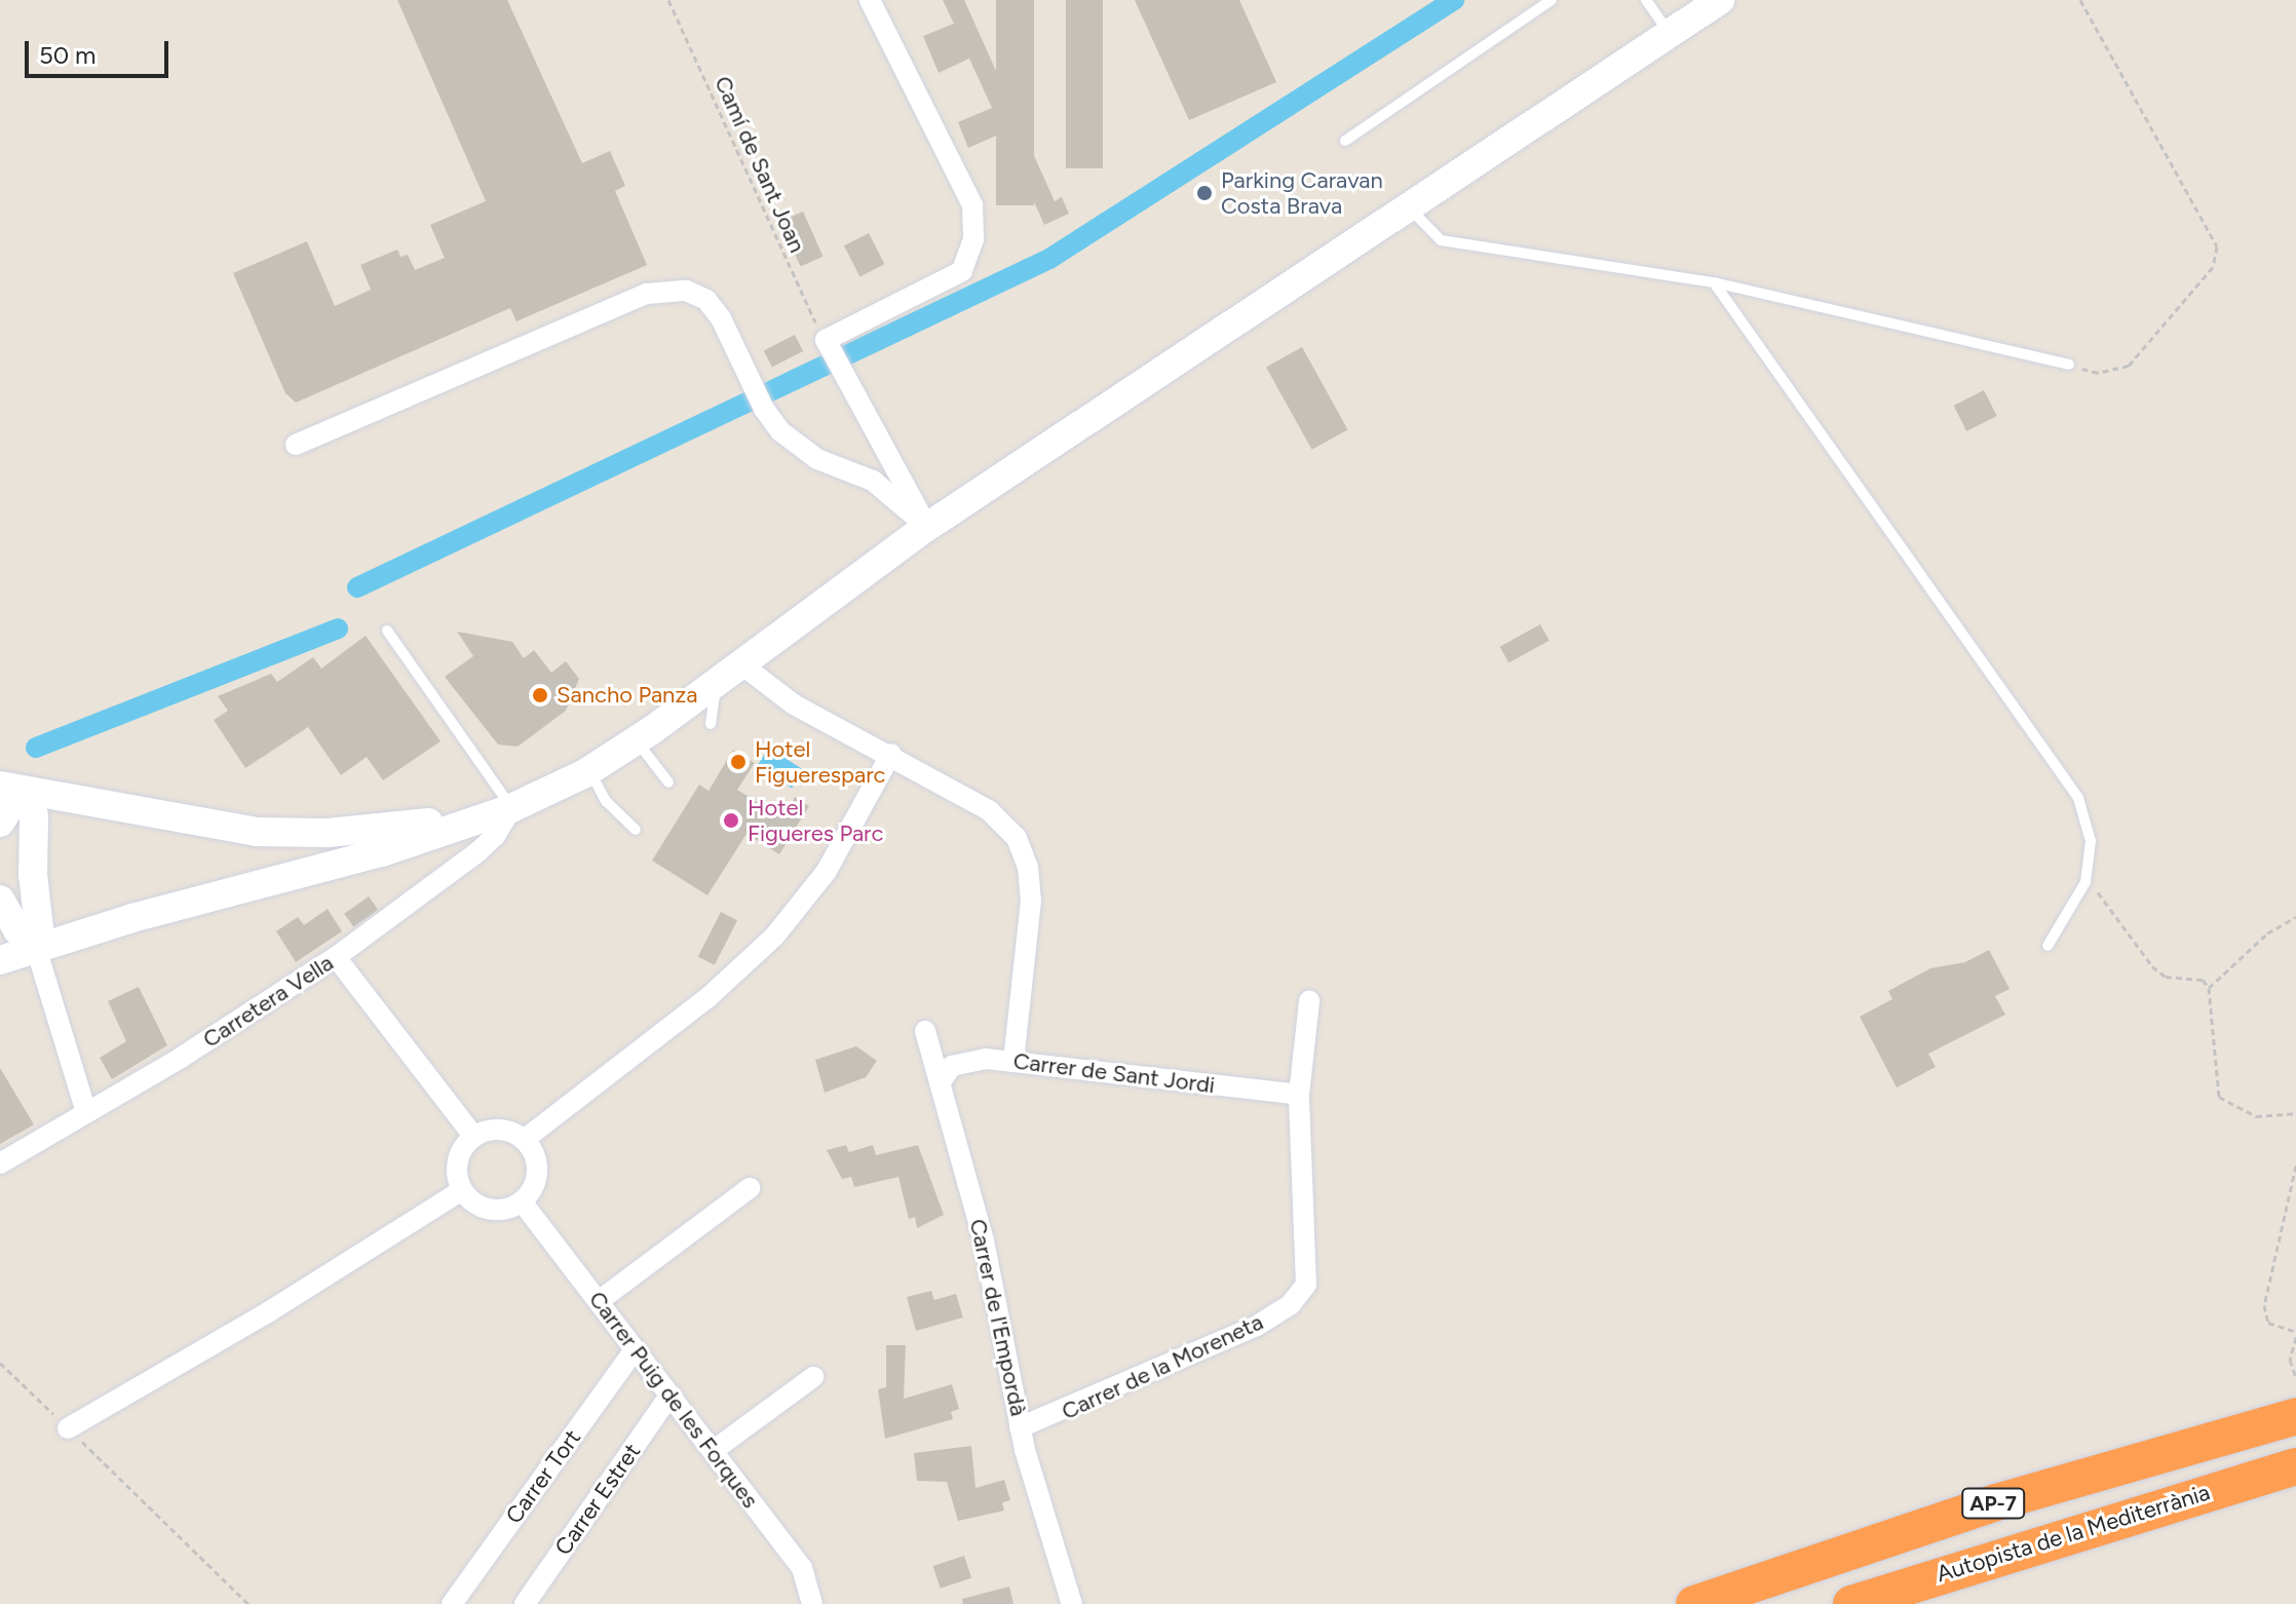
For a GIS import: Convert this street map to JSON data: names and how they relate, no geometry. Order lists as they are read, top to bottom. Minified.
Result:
{"streets":{"highway":["AP-7","Autopista de la Mediterrània"],"street":["Carretera Vella","Carrer de Sant Jordi","Carrer de l'Empordà","Carrer de la Moreneta","Carrer Puig de les Forques","Carrer Tort","Carrer Estret"],"path":["Camí de Sant Joan"]},"crossings":[["Carrer de Sant Jordi","Carrer de l'Empordà"],["Carrer de Sant Jordi","Carrer de la Moreneta"],["Carrer de l'Empordà","Carrer de la Moreneta"],["Carrer Puig de les Forques","Carrer Tort"],["Carrer Puig de les Forques","Carrer Estret"]],"places":["Parking Caravan Costa Brava","Sancho Panza","Hotel Figueresparc","Hotel Figueres Parc"],"scale_bar":"50 m"}
